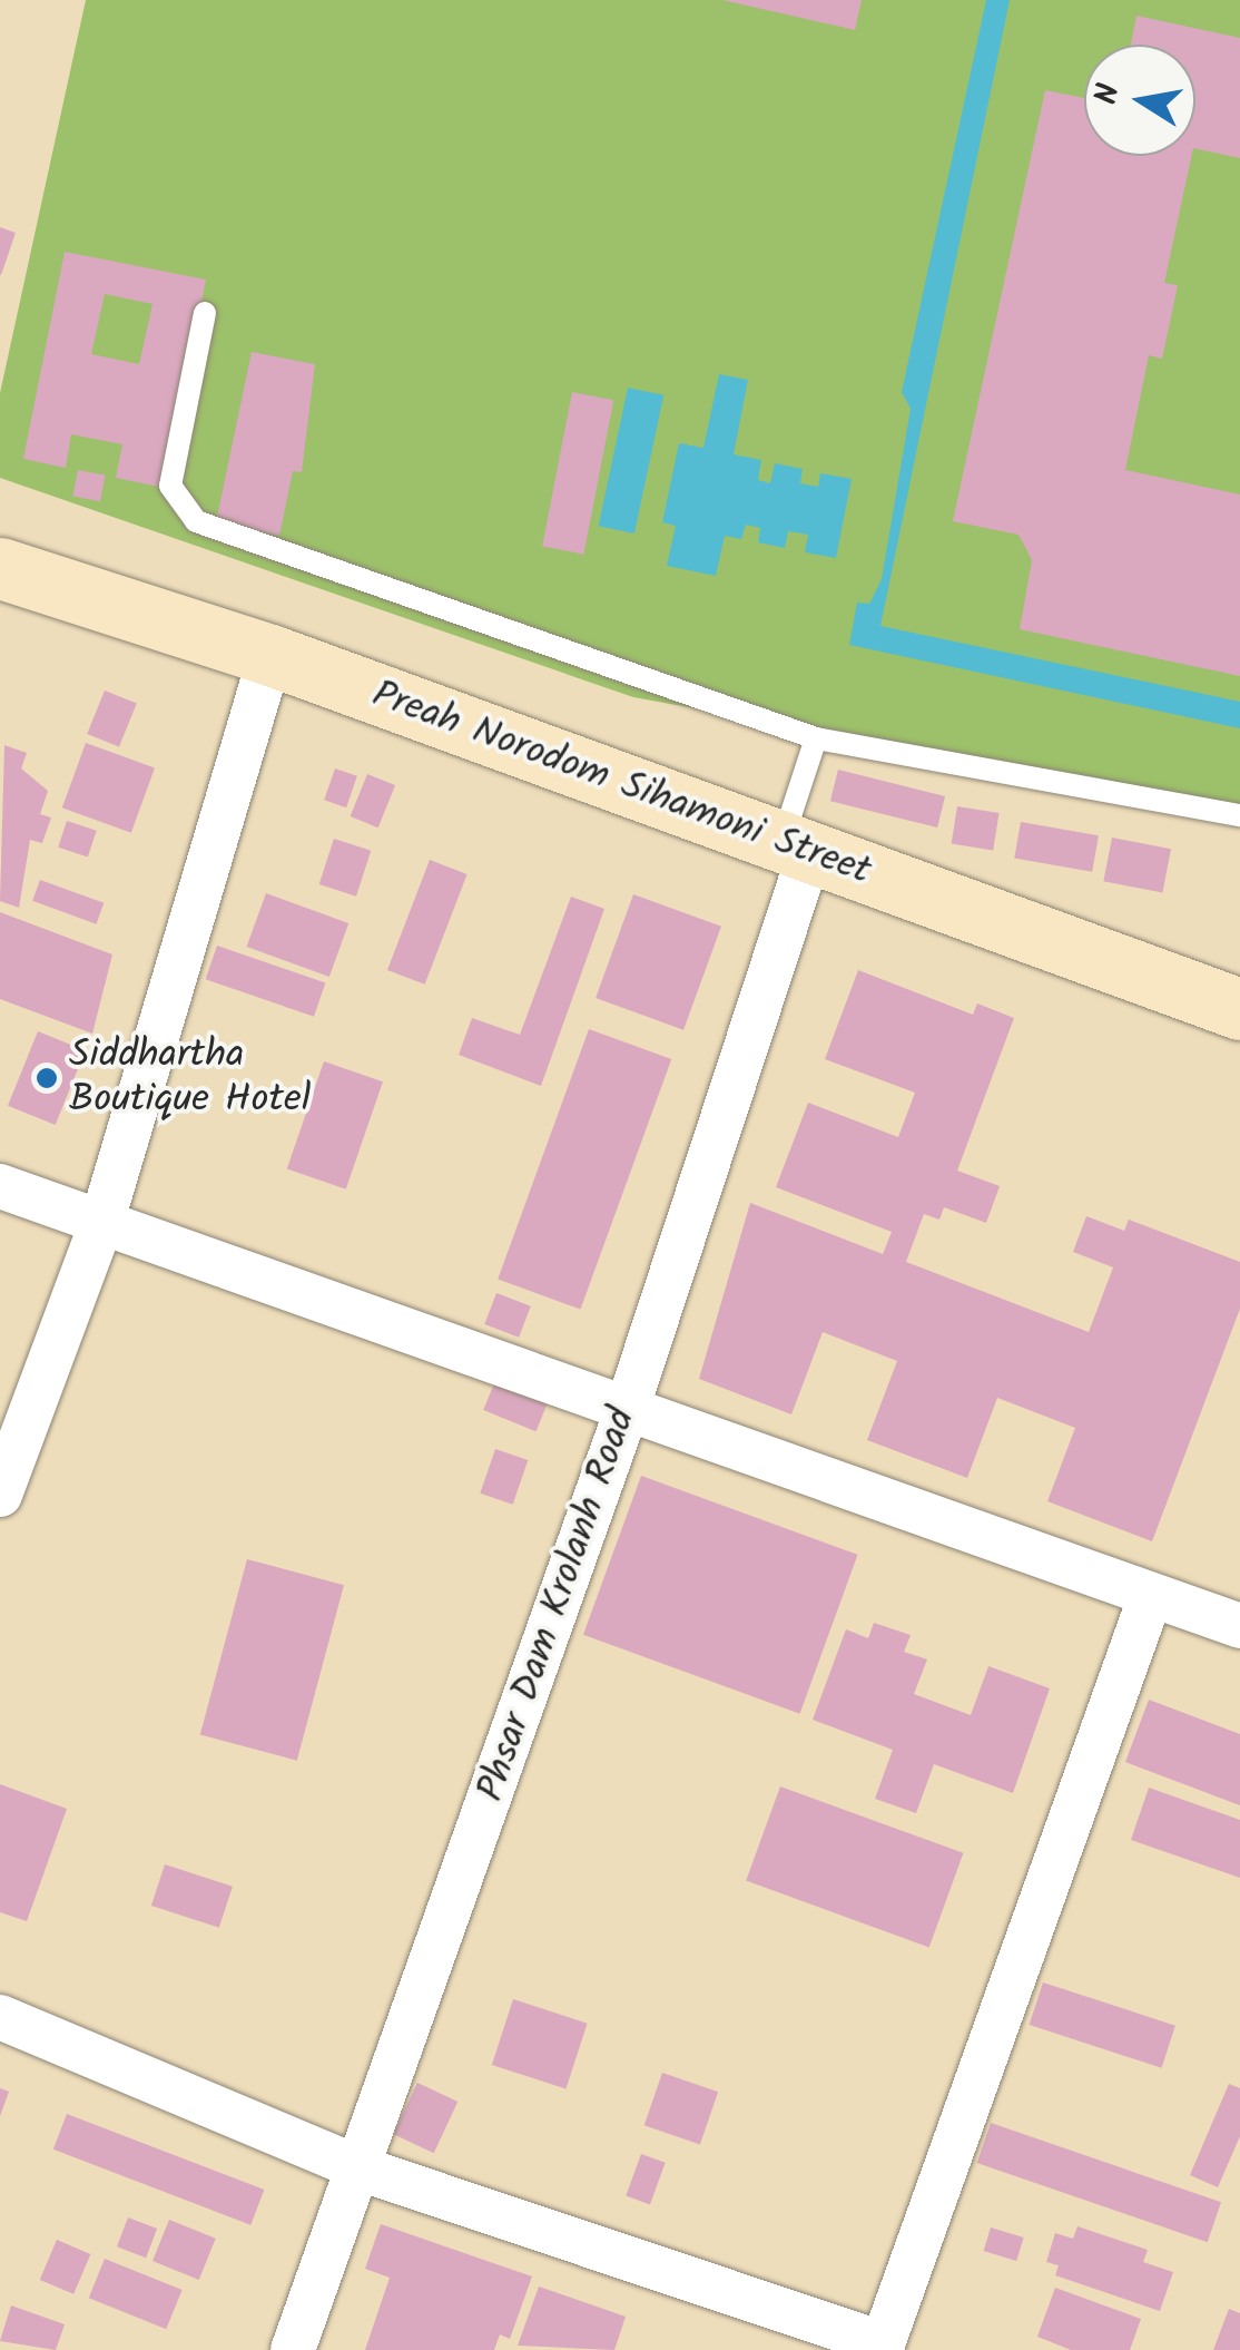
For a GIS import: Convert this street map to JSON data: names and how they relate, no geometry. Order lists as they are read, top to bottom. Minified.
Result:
{"streets":{"main road":["Preah Norodom Sihamoni Street"],"street":["Phsar Dam Krolanh Road"]},"crossings":[["Preah Norodom Sihamoni Street","Phsar Dam Krolanh Road"]],"places":["Siddhartha Boutique Hotel"],"north":"left"}
